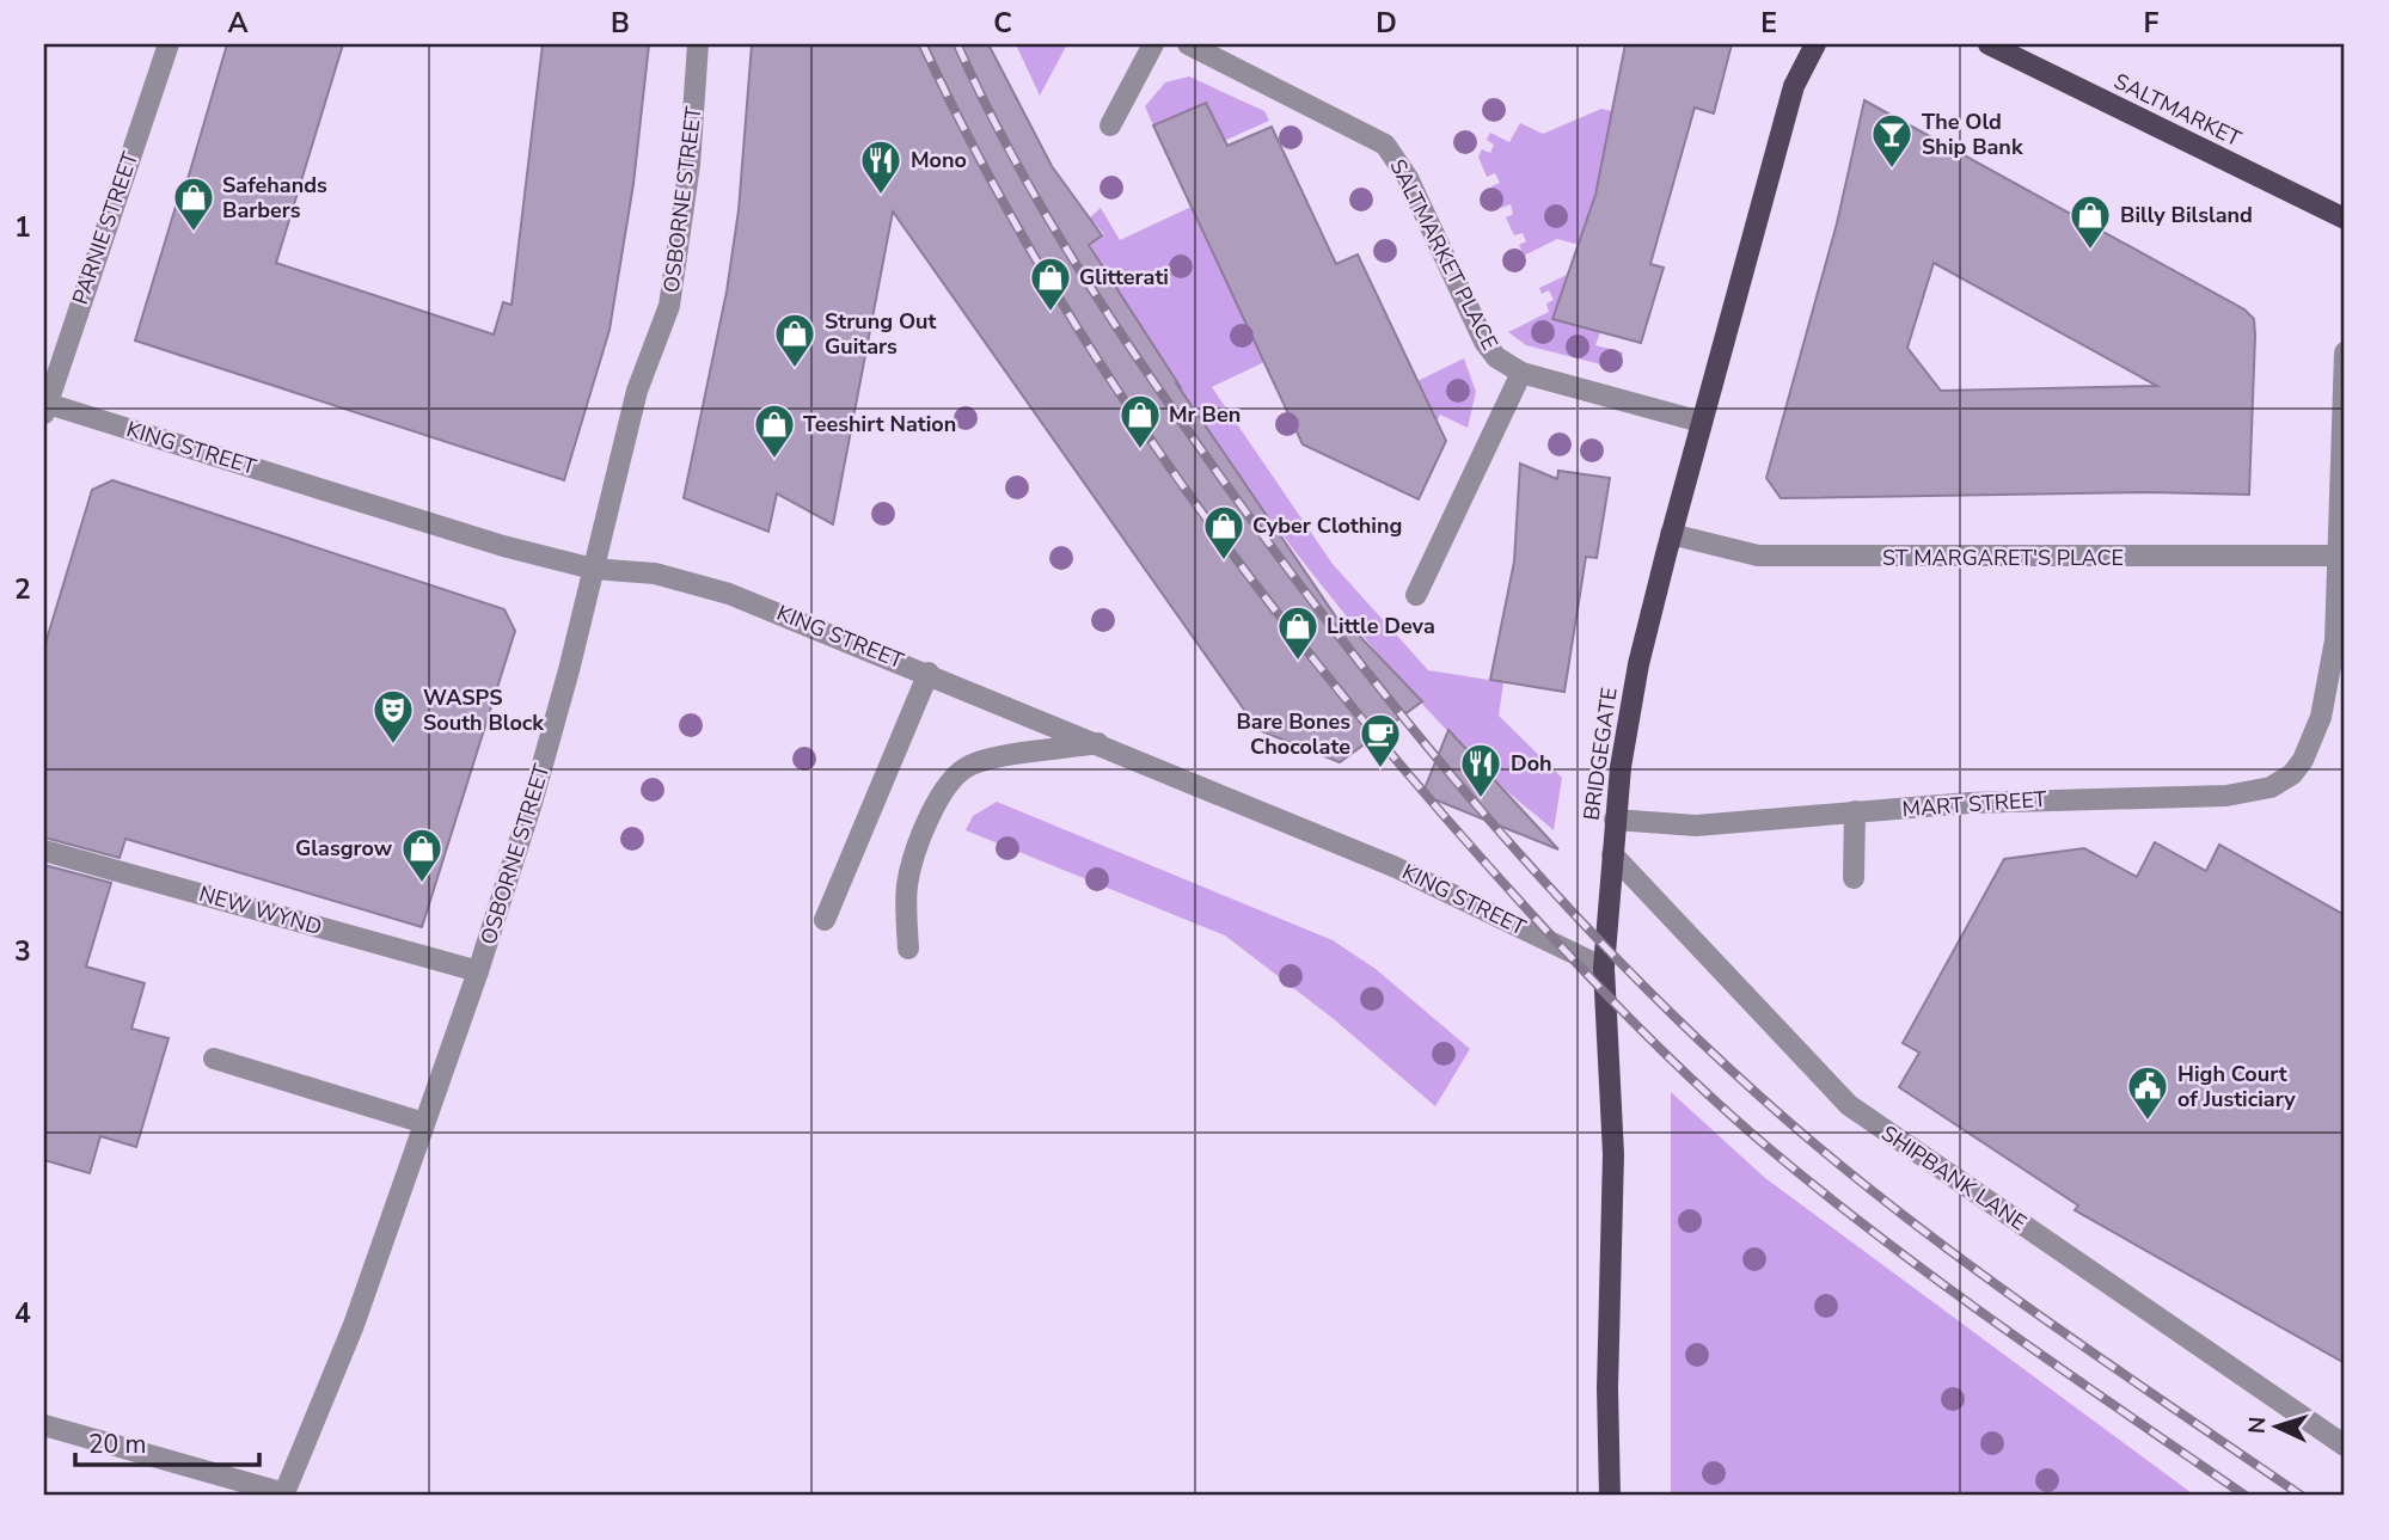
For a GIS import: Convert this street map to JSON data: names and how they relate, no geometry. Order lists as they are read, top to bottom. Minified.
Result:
{"streets":{"main road":["SALTMARKET","BRIDGEGATE"],"street":["OSBORNE STREET","PARNIE STREET","SALTMARKET PLACE","KING STREET","ST MARGARET'S PLACE","MART STREET","NEW WYND","SHIPBANK LANE"]},"crossings":[["OSBORNE STREET","KING STREET"],["OSBORNE STREET","NEW WYND"],["PARNIE STREET","KING STREET"],["SALTMARKET PLACE","BRIDGEGATE"],["KING STREET","BRIDGEGATE"],["ST MARGARET'S PLACE","BRIDGEGATE"],["ST MARGARET'S PLACE","MART STREET"],["BRIDGEGATE","MART STREET"],["BRIDGEGATE","SHIPBANK LANE"]],"places":{"bar":["The Old Ship Bank"],"restaurant":["Mono","Doh"],"shop":["Safehands Barbers","Billy Bilsland","Glitterati","Strung Out Guitars","Mr Ben","Teeshirt Nation","Cyber Clothing","Little Deva","Glasgrow"],"theatre":["WASPS South Block"],"cafe":["Bare Bones Chocolate"],"public building":["High Court of Justiciary"]},"scale_bar":"20 m","north":"left","grid":{"columns":["A","B","C","D","E","F"],"rows":["1","2","3","4"]}}
